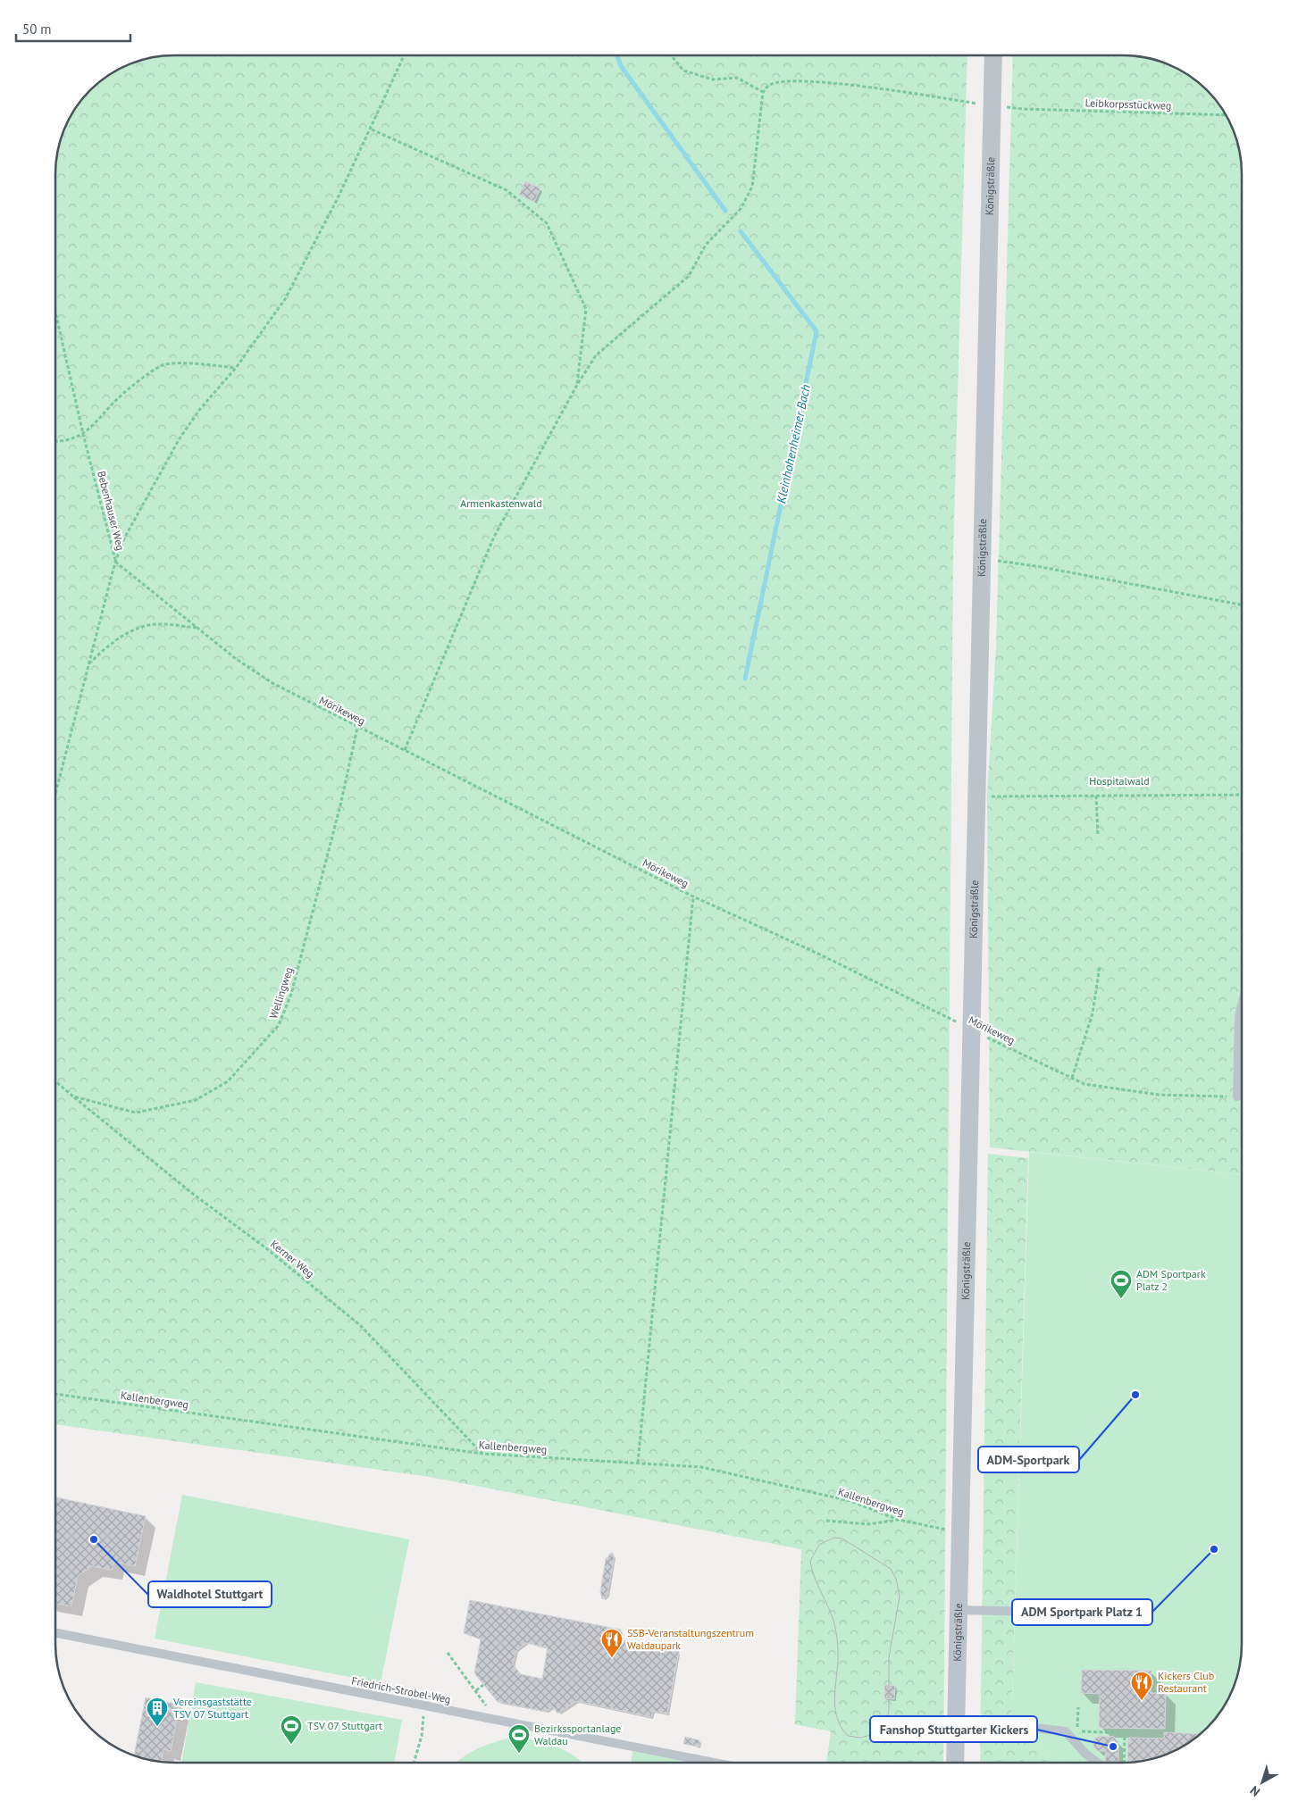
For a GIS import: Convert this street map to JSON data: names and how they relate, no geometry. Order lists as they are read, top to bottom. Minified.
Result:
{"streets":{"street":["Königsträßle"],"lane":["Friedrich-Strobel-Weg"],"path":["Leibkorpsstückweg","Bebenhauser Weg","Mörikeweg","Wellingweg","Kerner Weg","Kallenbergweg"]},"crossings":[["Königsträßle","Mörikeweg"],["Königsträßle","Kallenbergweg"],["Bebenhauser Weg","Mörikeweg"],["Mörikeweg","Wellingweg"],["Wellingweg","Kerner Weg"],["Kerner Weg","Kallenbergweg"]],"water":["Kleinhohenheimer Bach"],"parks":["Armenkastenwald","Hospitalwald"],"places":{"sports":["ADM Sportpark Platz 2","TSV 07 Stuttgart","Bezirkssportanlage Waldau"],"other":["ADM-Sportpark","Waldhotel Stuttgart","ADM Sportpark Platz 1","Fanshop Stuttgarter Kickers"],"restaurant":["SSB-Veranstaltungszentrum Waldaupark","Kickers Club Restaurant"],"building":["Vereinsgaststätte TSV 07 Stuttgart"]},"scale_bar":"50 m","north":"bottom left"}
